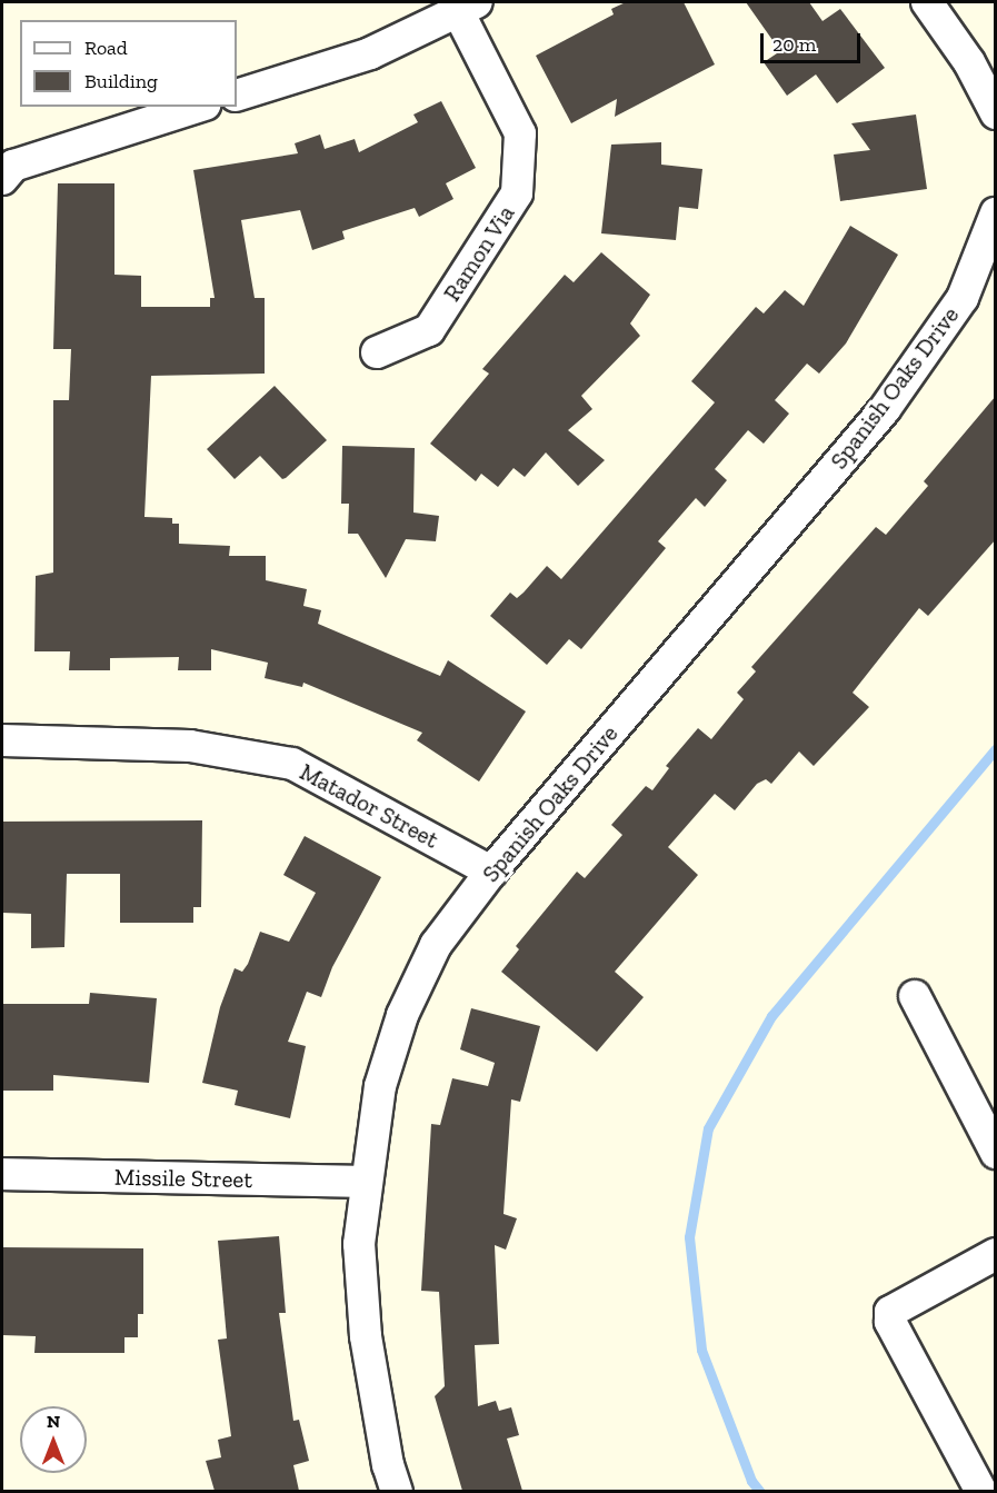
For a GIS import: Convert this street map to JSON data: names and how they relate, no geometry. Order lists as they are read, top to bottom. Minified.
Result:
{"streets":{"street":["Ramon Via","Spanish Oaks Drive","Matador Street","Missile Street"]},"crossings":[["Spanish Oaks Drive","Matador Street"],["Spanish Oaks Drive","Missile Street"]],"legend":["Road","Building"],"scale_bar":"20 m","north":"top"}
